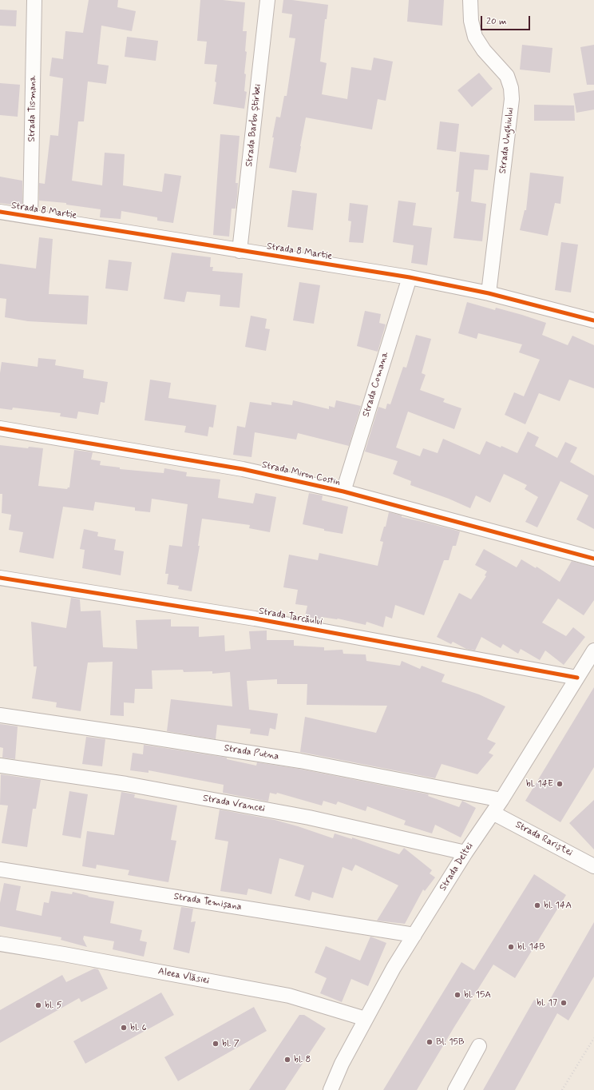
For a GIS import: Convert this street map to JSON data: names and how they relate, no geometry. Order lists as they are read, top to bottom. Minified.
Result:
{"streets":{"street":["Strada Tismana","Strada Barbu Știrbei","Strada Unghiului","Strada 8 Martie","Strada Comana","Strada Miron Costin","Strada Tarcăului","Strada Putna","Strada Vrancei","Strada Rariștei","Strada Deltei","Strada Temișana","Aleea Vlăsiei"]},"crossings":[["Strada Tismana","Strada 8 Martie"],["Strada Barbu Știrbei","Strada 8 Martie"],["Strada Unghiului","Strada 8 Martie"],["Strada 8 Martie","Strada Comana"],["Strada Comana","Strada Miron Costin"],["Strada Tarcăului","Strada Deltei"],["Strada Putna","Strada Deltei"],["Strada Vrancei","Strada Deltei"],["Strada Rariștei","Strada Deltei"],["Strada Deltei","Strada Temișana"],["Strada Deltei","Aleea Vlăsiei"]],"places":["bl. 14E","bl. 14A","bl. 14B","bl. 15A","bl. 17","bl. 5","bl. 6","Bl. 15B","bl. 7","bl. 8"],"scale_bar":"20 m"}
